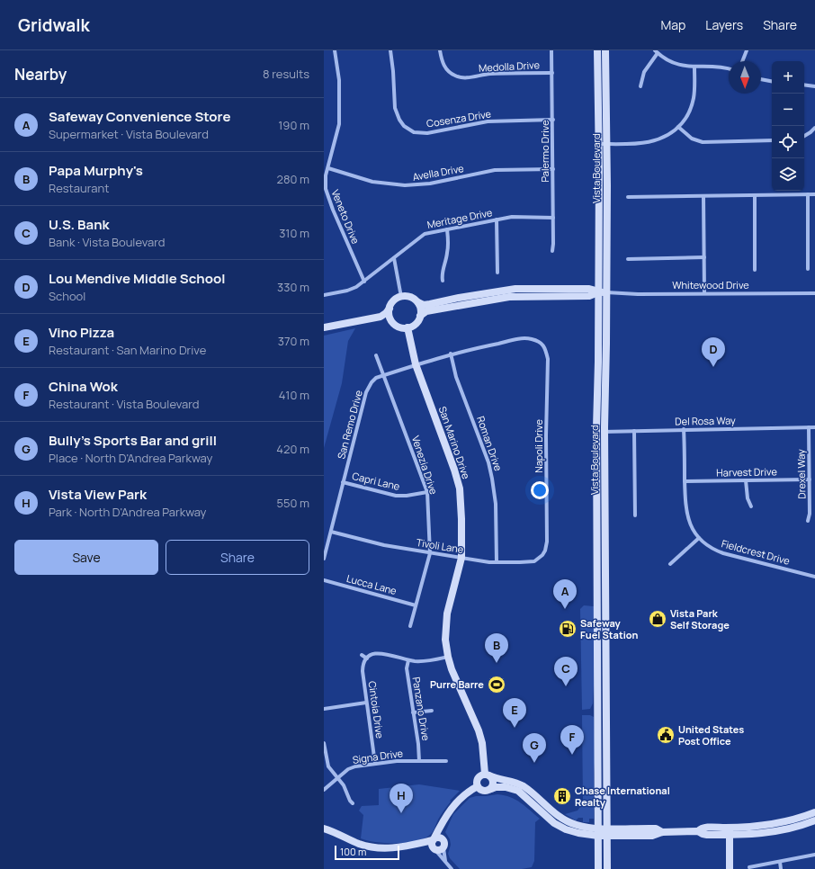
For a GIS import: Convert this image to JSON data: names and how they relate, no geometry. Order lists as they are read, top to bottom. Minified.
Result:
{"streets":{"main road":["Vista Boulevard","San Marino Drive"],"street":["Medolla Drive","Cosenza Drive","Palermo Drive","Avella Drive","Veneto Drive","Meritage Drive","Whitewood Drive","Del Rosa Way","San Remo Drive","Roman Drive","Napoli Drive","Venezia Drive","Harvest Drive","Drexel Way","Capri Lane","Tivoli Lane","Fieldcrest Drive","Lucca Lane","Panzano Drive","Cintoia Drive","Signa Drive"]},"crossings":[["Medolla Drive","Palermo Drive"],["Cosenza Drive","Palermo Drive"],["Palermo Drive","Avella Drive"],["Palermo Drive","Meritage Drive"],["Vista Boulevard","Whitewood Drive"],["Vista Boulevard","Del Rosa Way"],["Avella Drive","Veneto Drive"],["Veneto Drive","Meritage Drive"],["Del Rosa Way","Drexel Way"],["Del Rosa Way","Fieldcrest Drive"],["San Remo Drive","San Marino Drive"],["San Remo Drive","Roman Drive"],["San Remo Drive","Napoli Drive"],["San Remo Drive","Venezia Drive"],["San Remo Drive","Capri Lane"],["San Remo Drive","Tivoli Lane"],["San Marino Drive","Tivoli Lane"],["Roman Drive","Tivoli Lane"],["Napoli Drive","Tivoli Lane"],["Venezia Drive","Capri Lane"],["Venezia Drive","Tivoli Lane"],["Venezia Drive","Lucca Lane"],["Harvest Drive","Drexel Way"],["Harvest Drive","Fieldcrest Drive"],["Panzano Drive","Signa Drive"],["Cintoia Drive","Signa Drive"]],"places":{"shop":["Vista Park Self Storage"],"fuel station":["Safeway Fuel Station"],"sports":["Purre Barre"],"public building":["United States Post Office"],"building":["Chase International Realty"]},"scale_bar":"100 m","north":"bottom","page":{"header":"Gridwalk","nav":["Map","Layers","Share"],"heading":["Nearby","8 results"],"map_buttons":["+","−"],"list":[{"mark":"A","name":"Safeway Convenience Store","note":"Supermarket · Vista Boulevard","value":"190 m"},{"mark":"B","name":"Papa Murphy's","note":"Restaurant","value":"280 m"},{"mark":"C","name":"U.S. Bank","note":"Bank · Vista Boulevard","value":"310 m"},{"mark":"D","name":"Lou Mendive Middle School","note":"School","value":"330 m"},{"mark":"E","name":"Vino Pizza","note":"Restaurant · San Marino Drive","value":"370 m"},{"mark":"F","name":"China Wok","note":"Restaurant · Vista Boulevard","value":"410 m"},{"mark":"G","name":"Bully's Sports Bar and grill","note":"Place · North D'Andrea Parkway","value":"420 m"},{"mark":"H","name":"Vista View Park","note":"Park · North D'Andrea Parkway","value":"550 m"}],"pins":["D","A","B","C","E","F","G","H"],"buttons":["Save","Share"],"scale":"100 m"}}
